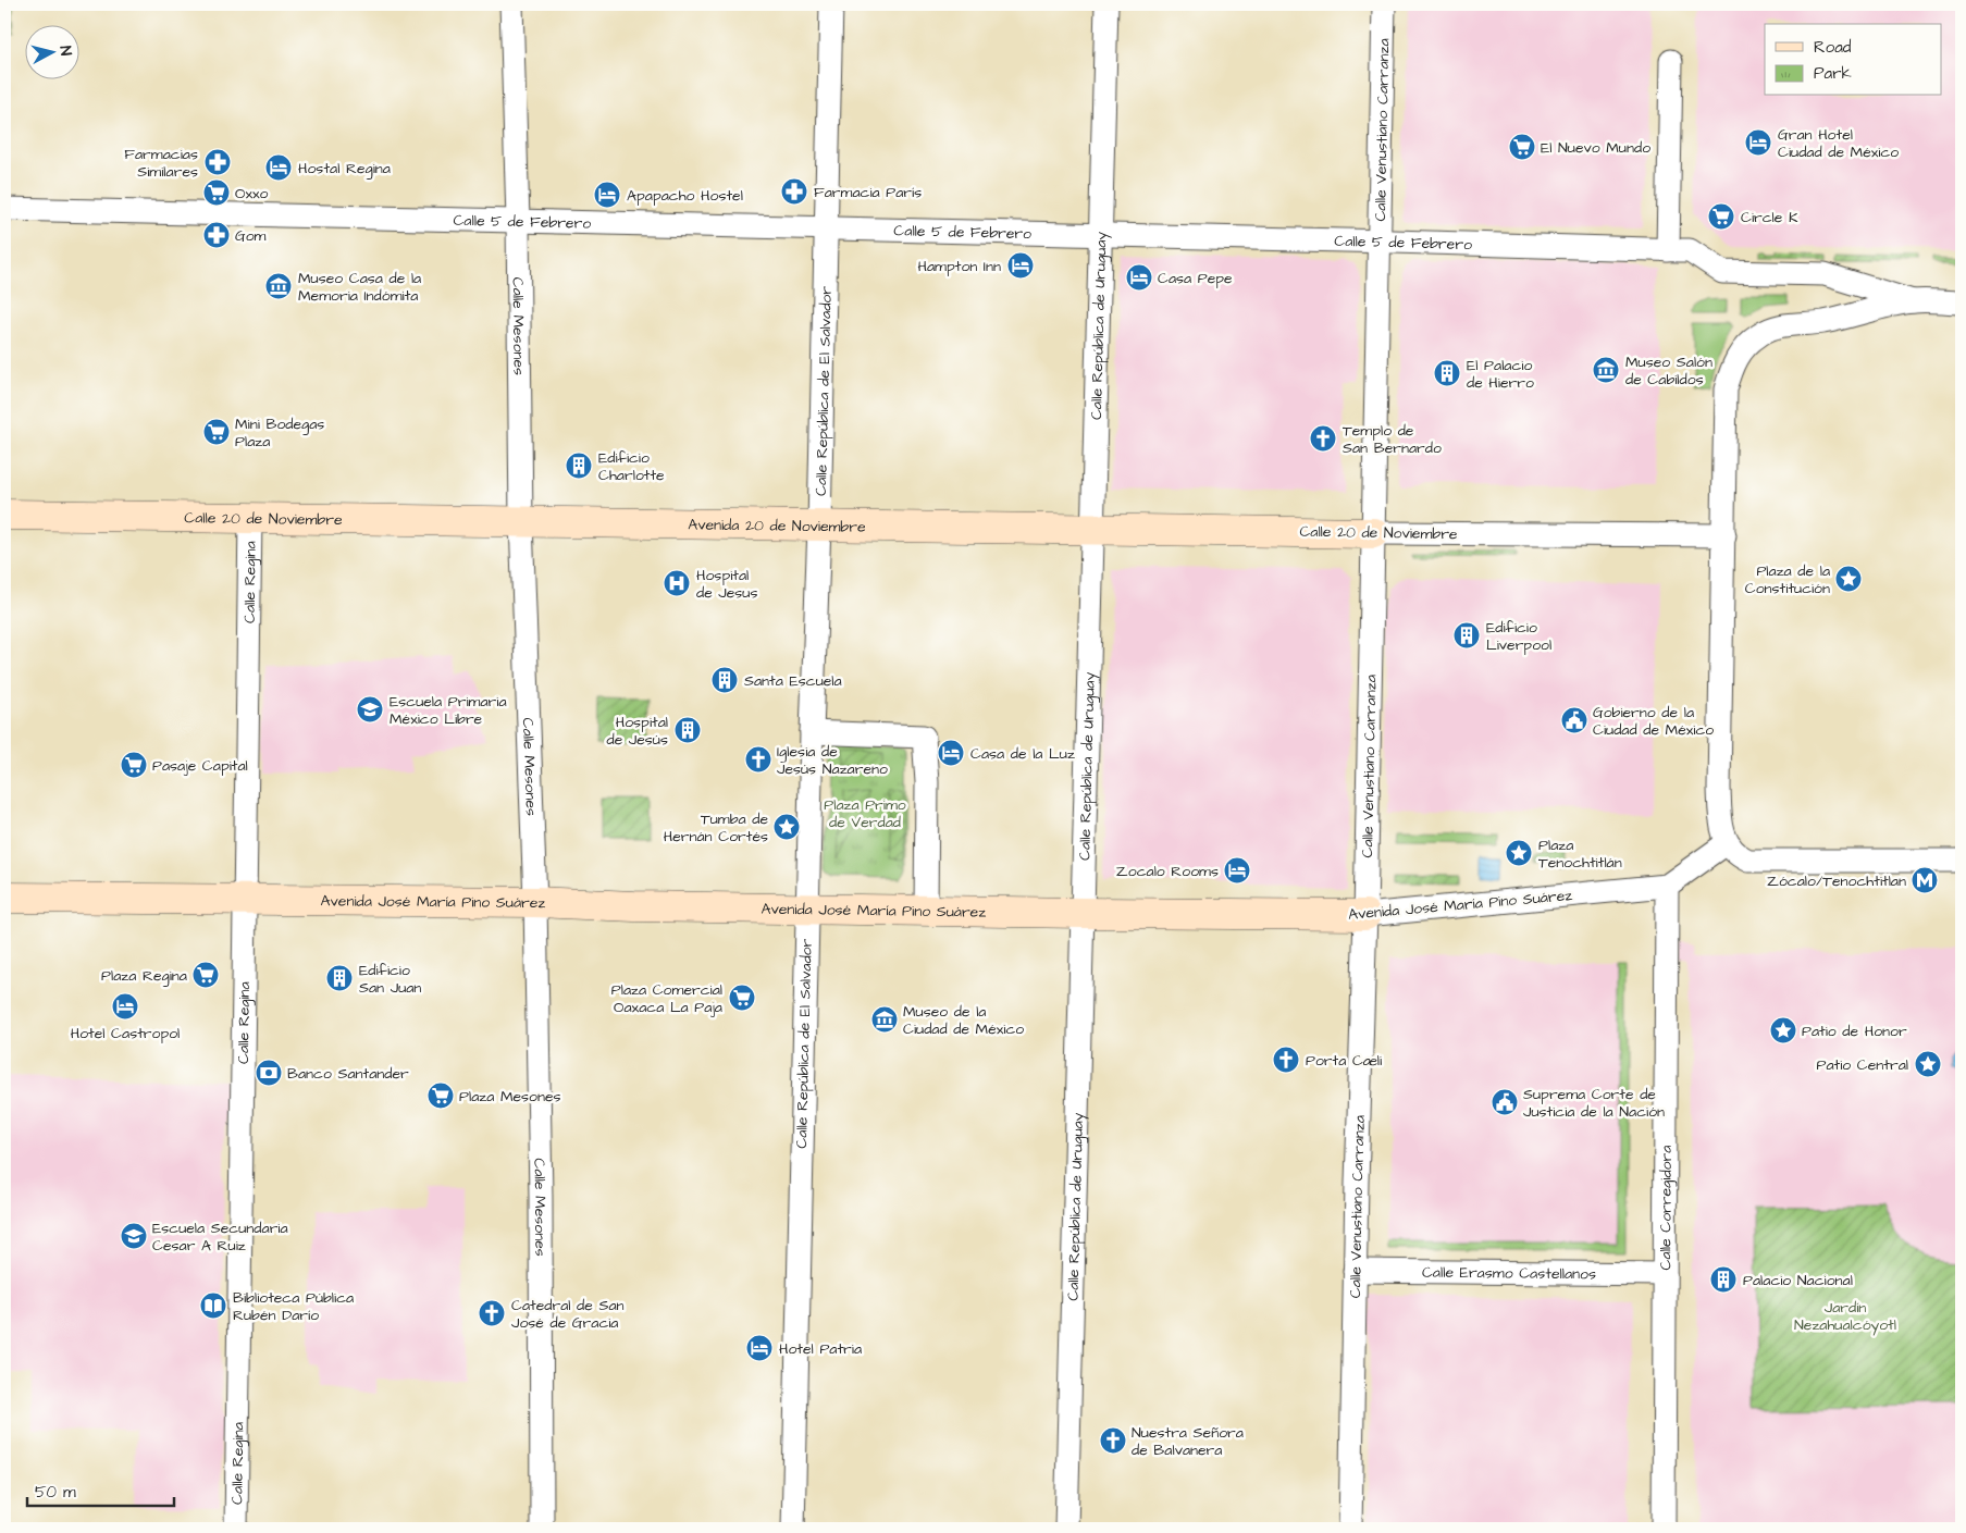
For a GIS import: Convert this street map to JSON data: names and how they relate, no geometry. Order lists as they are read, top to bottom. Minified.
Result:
{"streets":{"main road":["Calle 20 de Noviembre","Avenida 20 de Noviembre","Avenida José María Pino Suárez"],"street":["Calle Venustiano Carranza","Calle 5 de Febrero","Calle Mesones","Calle República de Uruguay","Calle República de El Salvador","Calle Regina","Calle Corregidora","Calle Erasmo Castellanos"]},"crossings":[["Calle Venustiano Carranza","Calle 5 de Febrero"],["Calle Venustiano Carranza","Calle 20 de Noviembre"],["Calle Venustiano Carranza","Avenida José María Pino Suárez"],["Calle Venustiano Carranza","Calle Erasmo Castellanos"],["Calle 5 de Febrero","Calle Mesones"],["Calle 5 de Febrero","Calle República de Uruguay"],["Calle 5 de Febrero","Calle República de El Salvador"],["Calle Mesones","Calle 20 de Noviembre"],["Calle Mesones","Avenida 20 de Noviembre"],["Calle Mesones","Avenida José María Pino Suárez"],["Calle República de Uruguay","Calle 20 de Noviembre"],["Calle República de Uruguay","Avenida José María Pino Suárez"],["Calle República de El Salvador","Avenida 20 de Noviembre"],["Calle República de El Salvador","Avenida José María Pino Suárez"],["Calle 20 de Noviembre","Avenida 20 de Noviembre"],["Calle 20 de Noviembre","Calle Regina"],["Calle Regina","Avenida José María Pino Suárez"],["Avenida José María Pino Suárez","Calle Corregidora"],["Calle Corregidora","Calle Erasmo Castellanos"]],"parks":["Plaza Primo de Verdad","Jardín Nezahualcóyotl"],"places":{"hotel":["Gran Hotel Ciudad de México","Hostal Regina","Apapacho Hostel","Hampton Inn","Casa Pepe","Casa de la Luz","Zocalo Rooms","Hotel Castropol","Hotel Patria"],"supermarket":["El Nuevo Mundo","Oxxo","Circle K","Mini Bodegas Plaza","Pasaje Capital","Plaza Regina","Plaza Comercial Oaxaca La Paja","Plaza Mesones"],"pharmacy":["Farmacias Similares","Farmacia París","Gom"],"museum":["Museo Casa de la Memoria Indómita","Museo Salón de Cabildos","Museo de la Ciudad de México"],"building":["El Palacio de Hierro","Edificio Charlotte","Edificio Liverpool","Santa Escuela","Hospital de Jesús","Edificio San Juan","Palacio Nacional"],"church":["Templo de San Bernardo","Iglesia de Jesús Nazareno","Porta Cæli","Catedral de San José de Gracia","Nuestra Señora de Balvanera"],"place":["Plaza de la Constitución","Tumba de Hernán Cortés","Plaza Tenochtitlán","Patio de Honor","Patio Central"],"hospital":["Hospital de Jesus"],"school or university":["Escuela Primaria México Libre","Escuela Secundaria Cesar A Ruiz"],"public building":["Gobierno de la Ciudad de México","Suprema Corte de Justicia de la Nación"],"metro station":["Zócalo/Tenochtitlan"],"bank":["Banco Santander"],"library":["Biblioteca Pública Rubén Darío"]},"legend":["Road","Park"],"scale_bar":"50 m","north":"right"}
